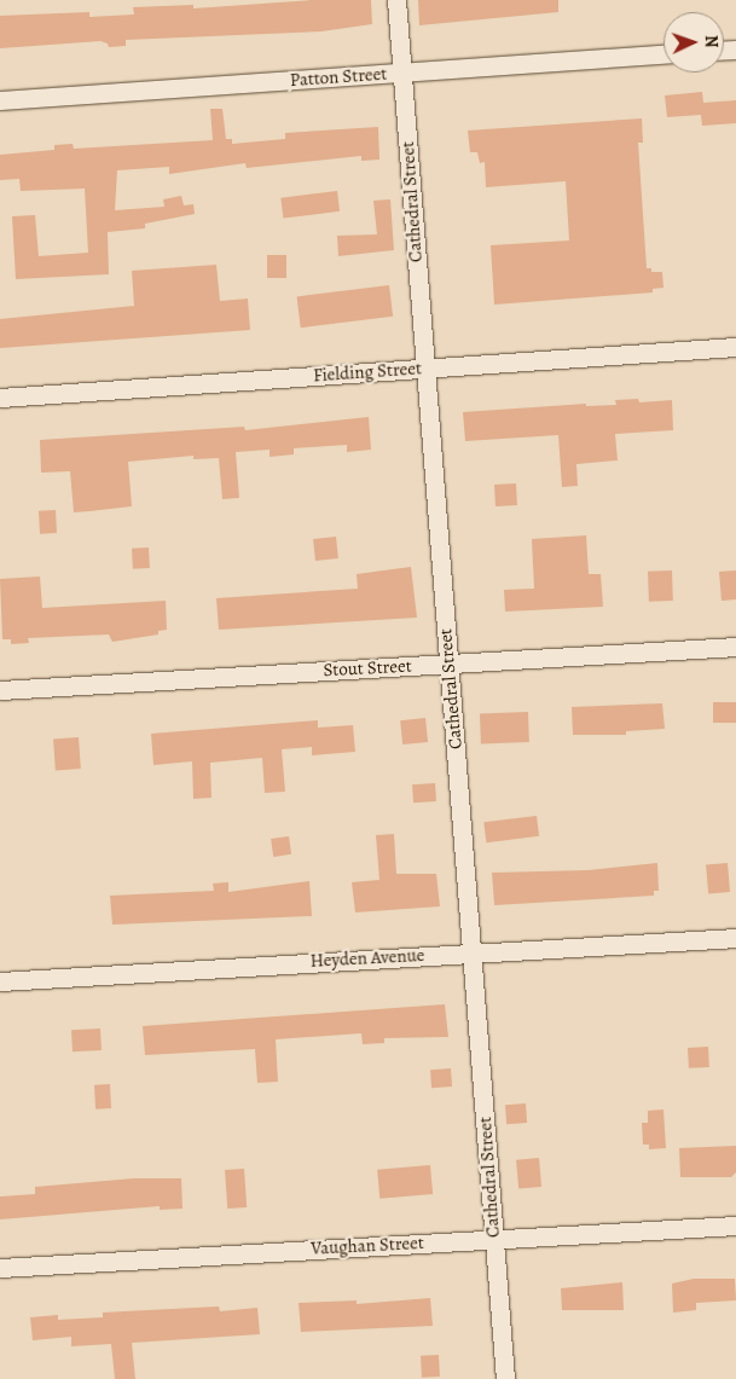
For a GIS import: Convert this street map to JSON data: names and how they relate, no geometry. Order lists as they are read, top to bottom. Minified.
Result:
{"streets":{"street":["Patton Street","Cathedral Street","Fielding Street","Stout Street","Heyden Avenue","Vaughan Street"]},"crossings":[["Patton Street","Cathedral Street"],["Cathedral Street","Fielding Street"],["Cathedral Street","Stout Street"],["Cathedral Street","Heyden Avenue"],["Cathedral Street","Vaughan Street"]],"north":"right"}
